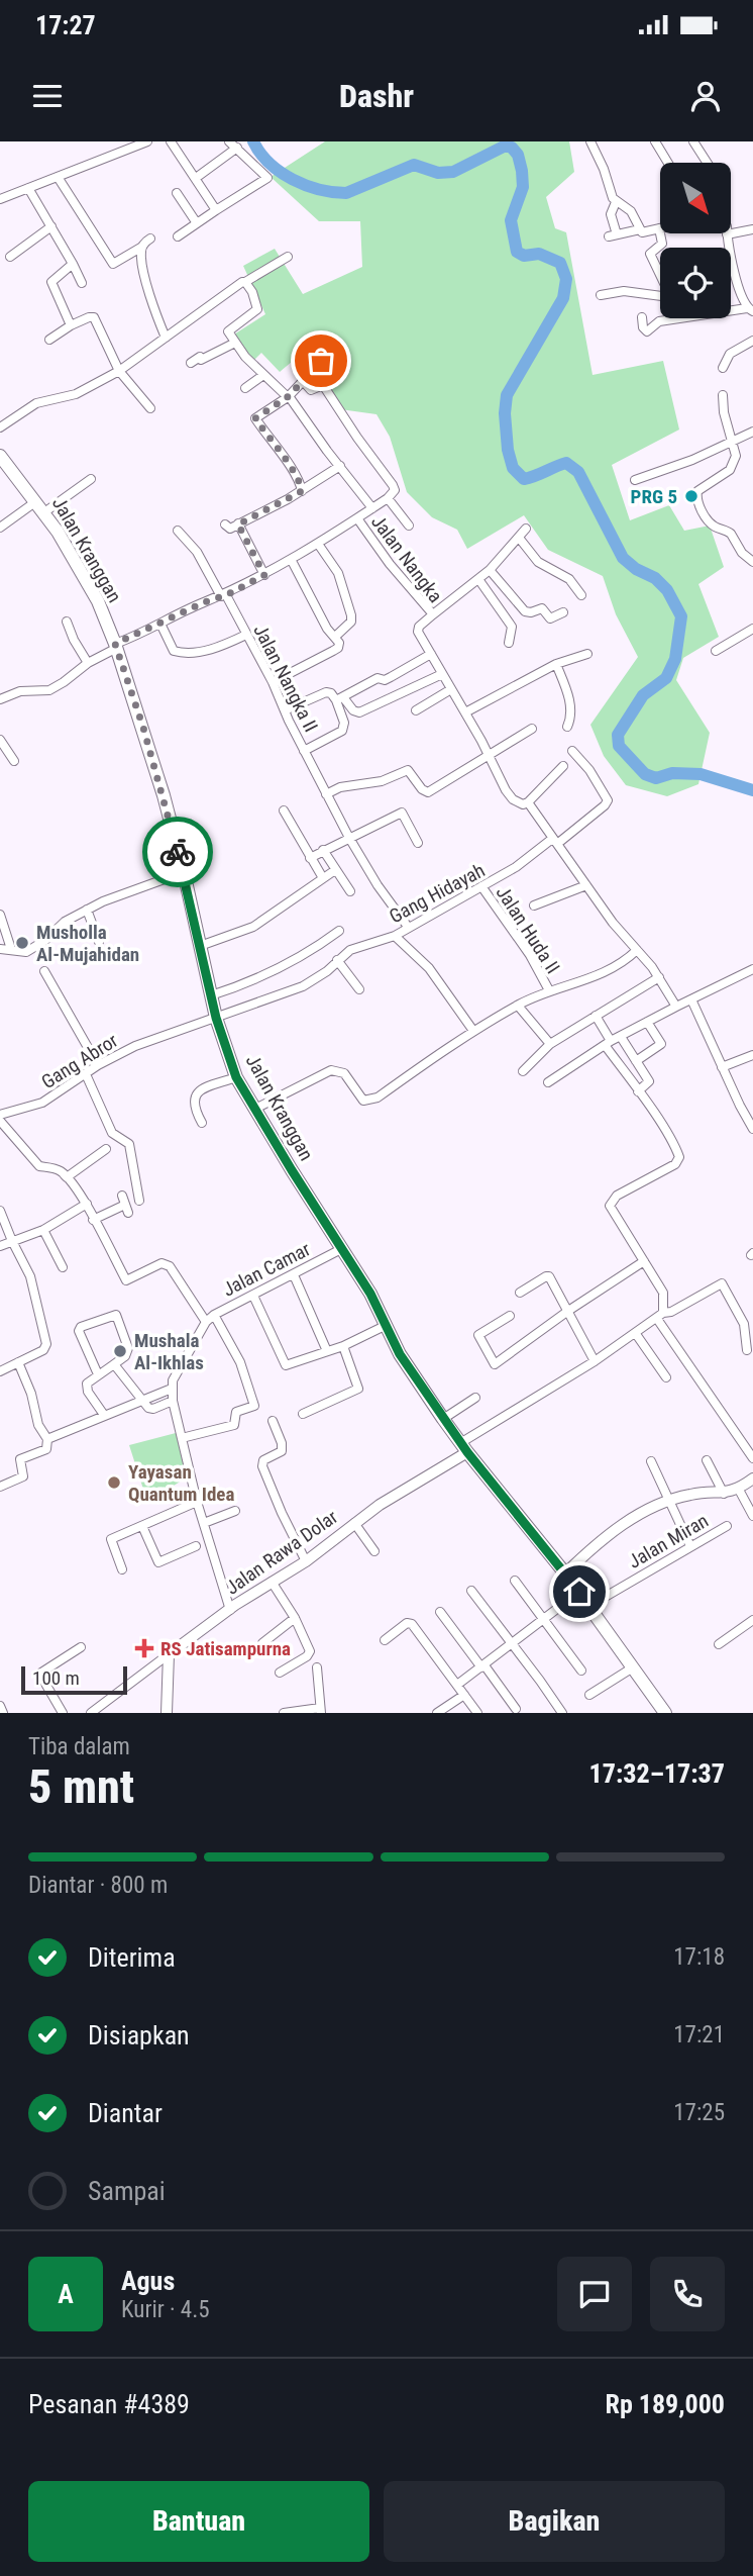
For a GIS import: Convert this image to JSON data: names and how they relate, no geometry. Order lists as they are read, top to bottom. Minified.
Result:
{"streets":{"main road":["Jalan Kranggan"],"street":["Jalan Nangka","Jalan Nangka II","Gang Hidayah","Jalan Huda II","Gang Abror","Jalan Camar","Jalan Miran","Jalan Rawa Dolar"]},"crossings":[["Jalan Kranggan","Jalan Nangka"],["Jalan Kranggan","Gang Hidayah"],["Jalan Kranggan","Gang Abror"],["Jalan Kranggan","Jalan Camar"],["Jalan Kranggan","Jalan Miran"],["Jalan Kranggan","Jalan Rawa Dolar"],["Jalan Nangka","Jalan Nangka II"],["Jalan Nangka II","Gang Hidayah"],["Gang Hidayah","Jalan Huda II"],["Gang Hidayah","Gang Abror"],["Jalan Camar","Jalan Rawa Dolar"]],"places":{"other":["PRG 5","Musholla Al-Mujahidan","Mushala Al-Ikhlas","Yayasan Quantum Idea"],"health":["RS Jatisampurna"]},"scale_bar":"100 m","north":"bottom right","page":{"status":"17:27","header":"Dashr","scale":"100 m","heading":["5 mnt","Tiba dalam","17:32–17:37"],"panel":["Agus","Kurir · 4.5","Pesanan #4389","Rp 189,000"],"bar":"Diantar · 800 m","list":[["Diterima","17:18"],["Disiapkan","17:21"],["Diantar","17:25"],"Sampai"],"round":"A","buttons":["Bantuan","Bagikan"]}}
